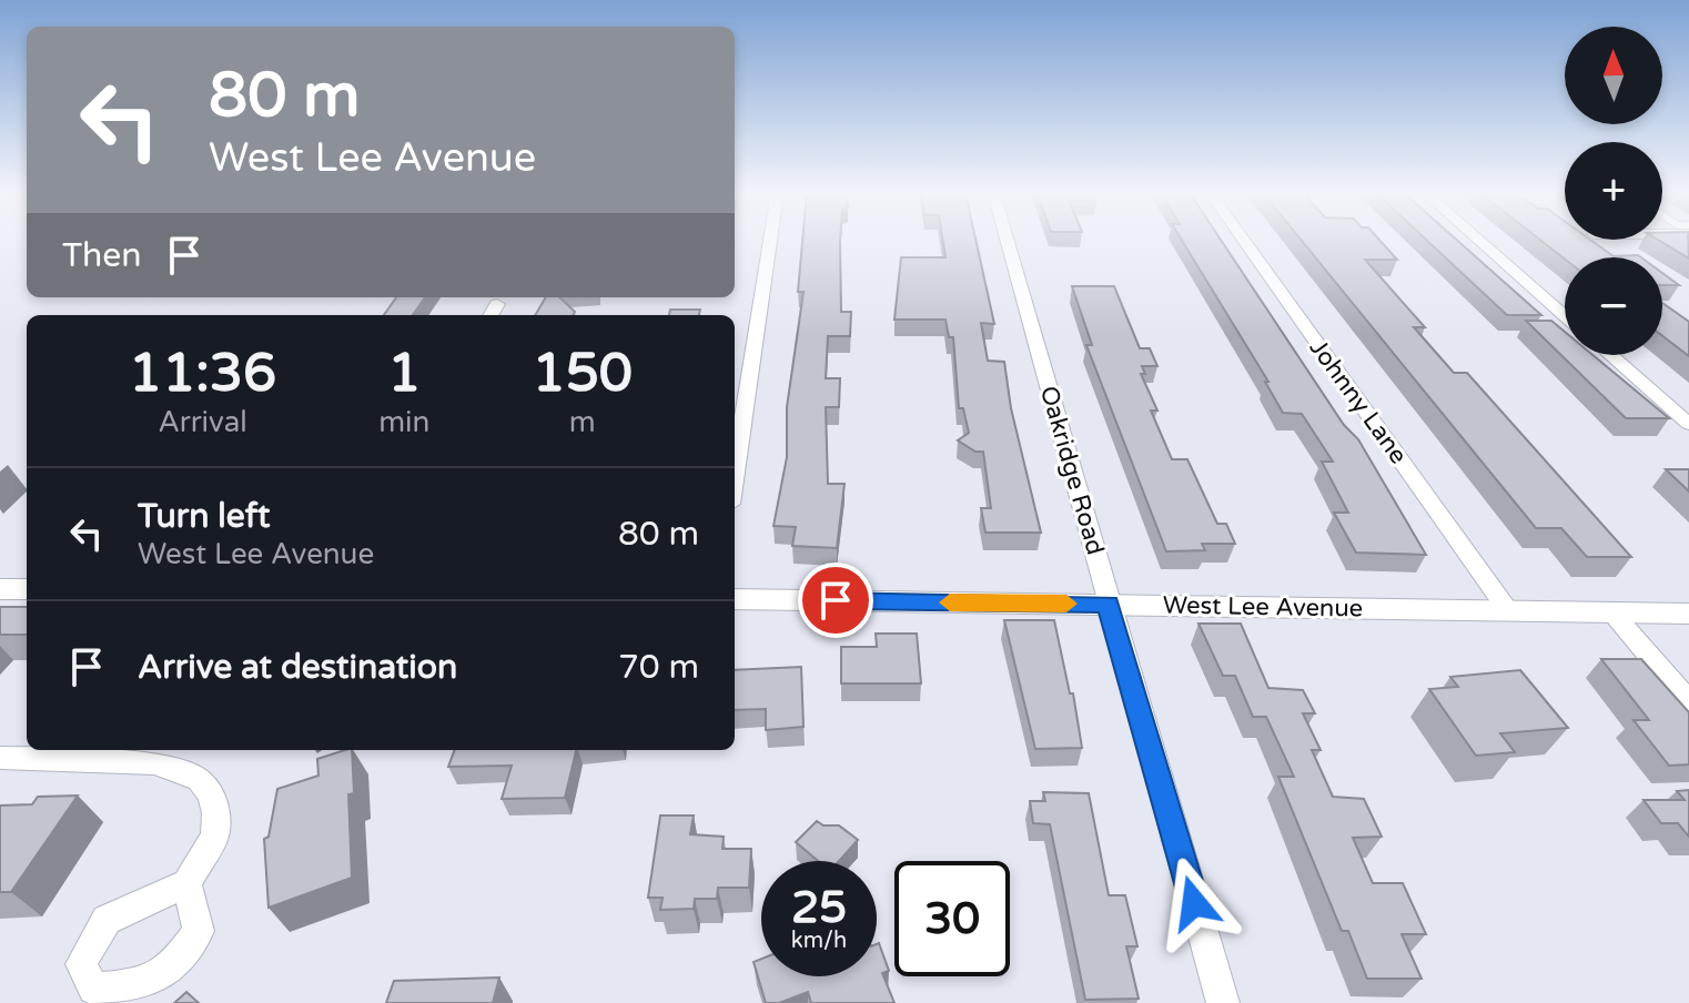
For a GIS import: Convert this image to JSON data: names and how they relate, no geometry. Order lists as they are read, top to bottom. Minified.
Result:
{"streets":{"street":["Johnny Lane","Oakridge Road","West Lee Avenue"]},"crossings":[["Johnny Lane","West Lee Avenue"],["Oakridge Road","West Lee Avenue"]],"north":"top","page":{"map_buttons":["+","−"],"turn":["80 m","West Lee Avenue"],"then":"Then","eta":["11:36","Arrival","1","min","150","m"],"list":[{"name":"Turn left","note":"West Lee Avenue","value":"80 m"},{"name":"Arrive at destination","value":"70 m"}],"speed":"25 km/h","limit":"30"}}
